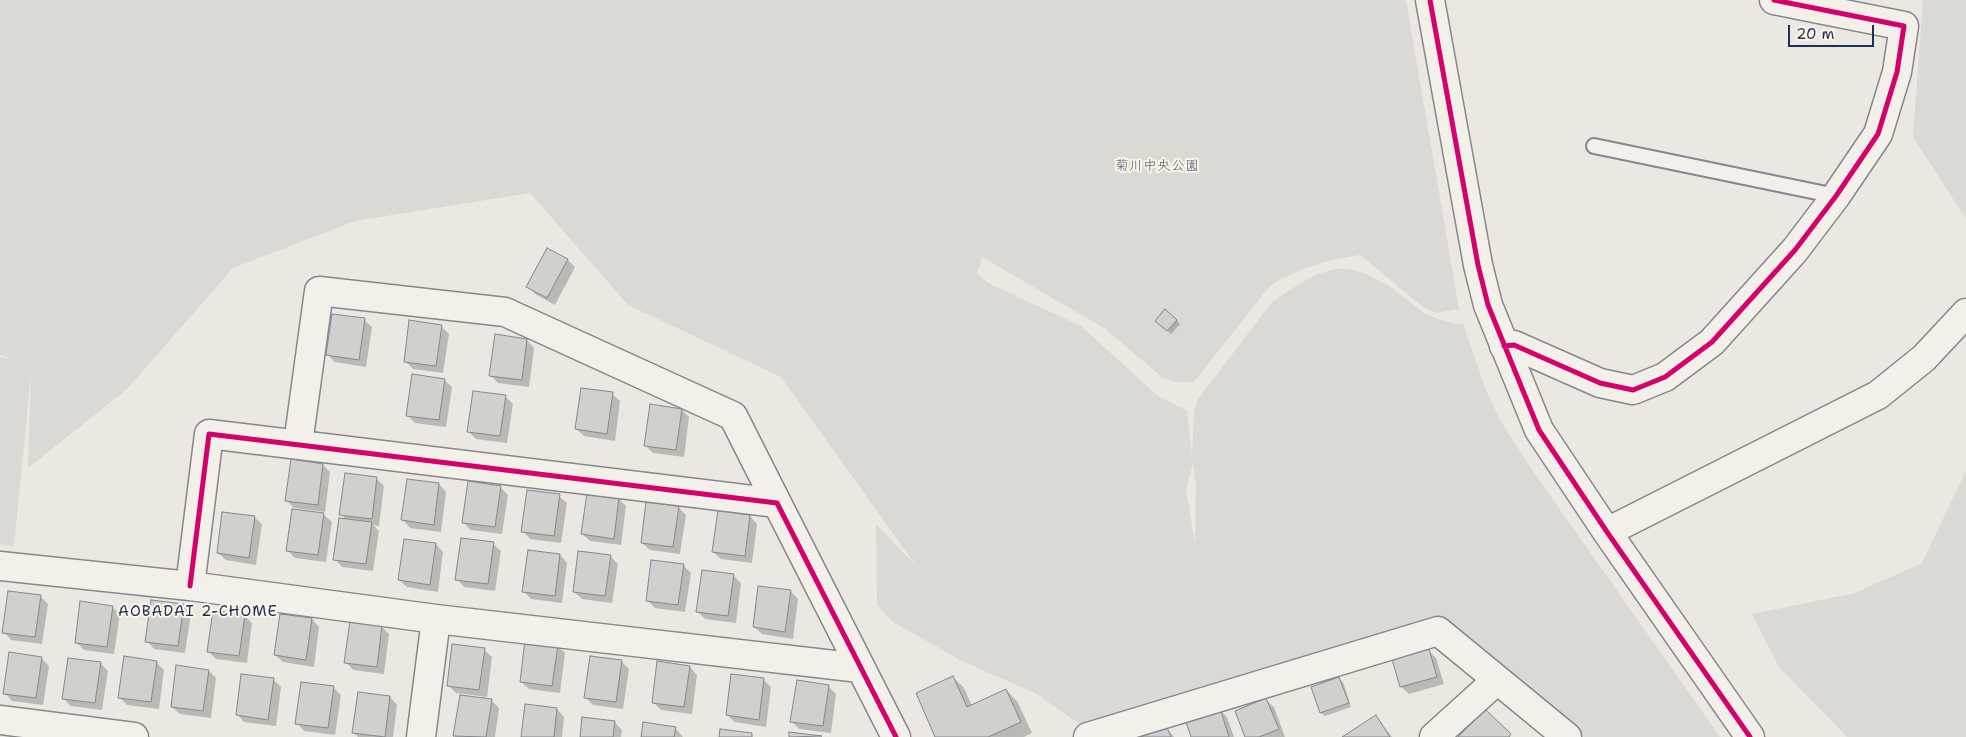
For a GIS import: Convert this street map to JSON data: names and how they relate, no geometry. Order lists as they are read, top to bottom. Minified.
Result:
{"districts":["AOBADAI 2-CHOME"],"parks":["菊川中央公園"],"scale_bar":"20 m"}
